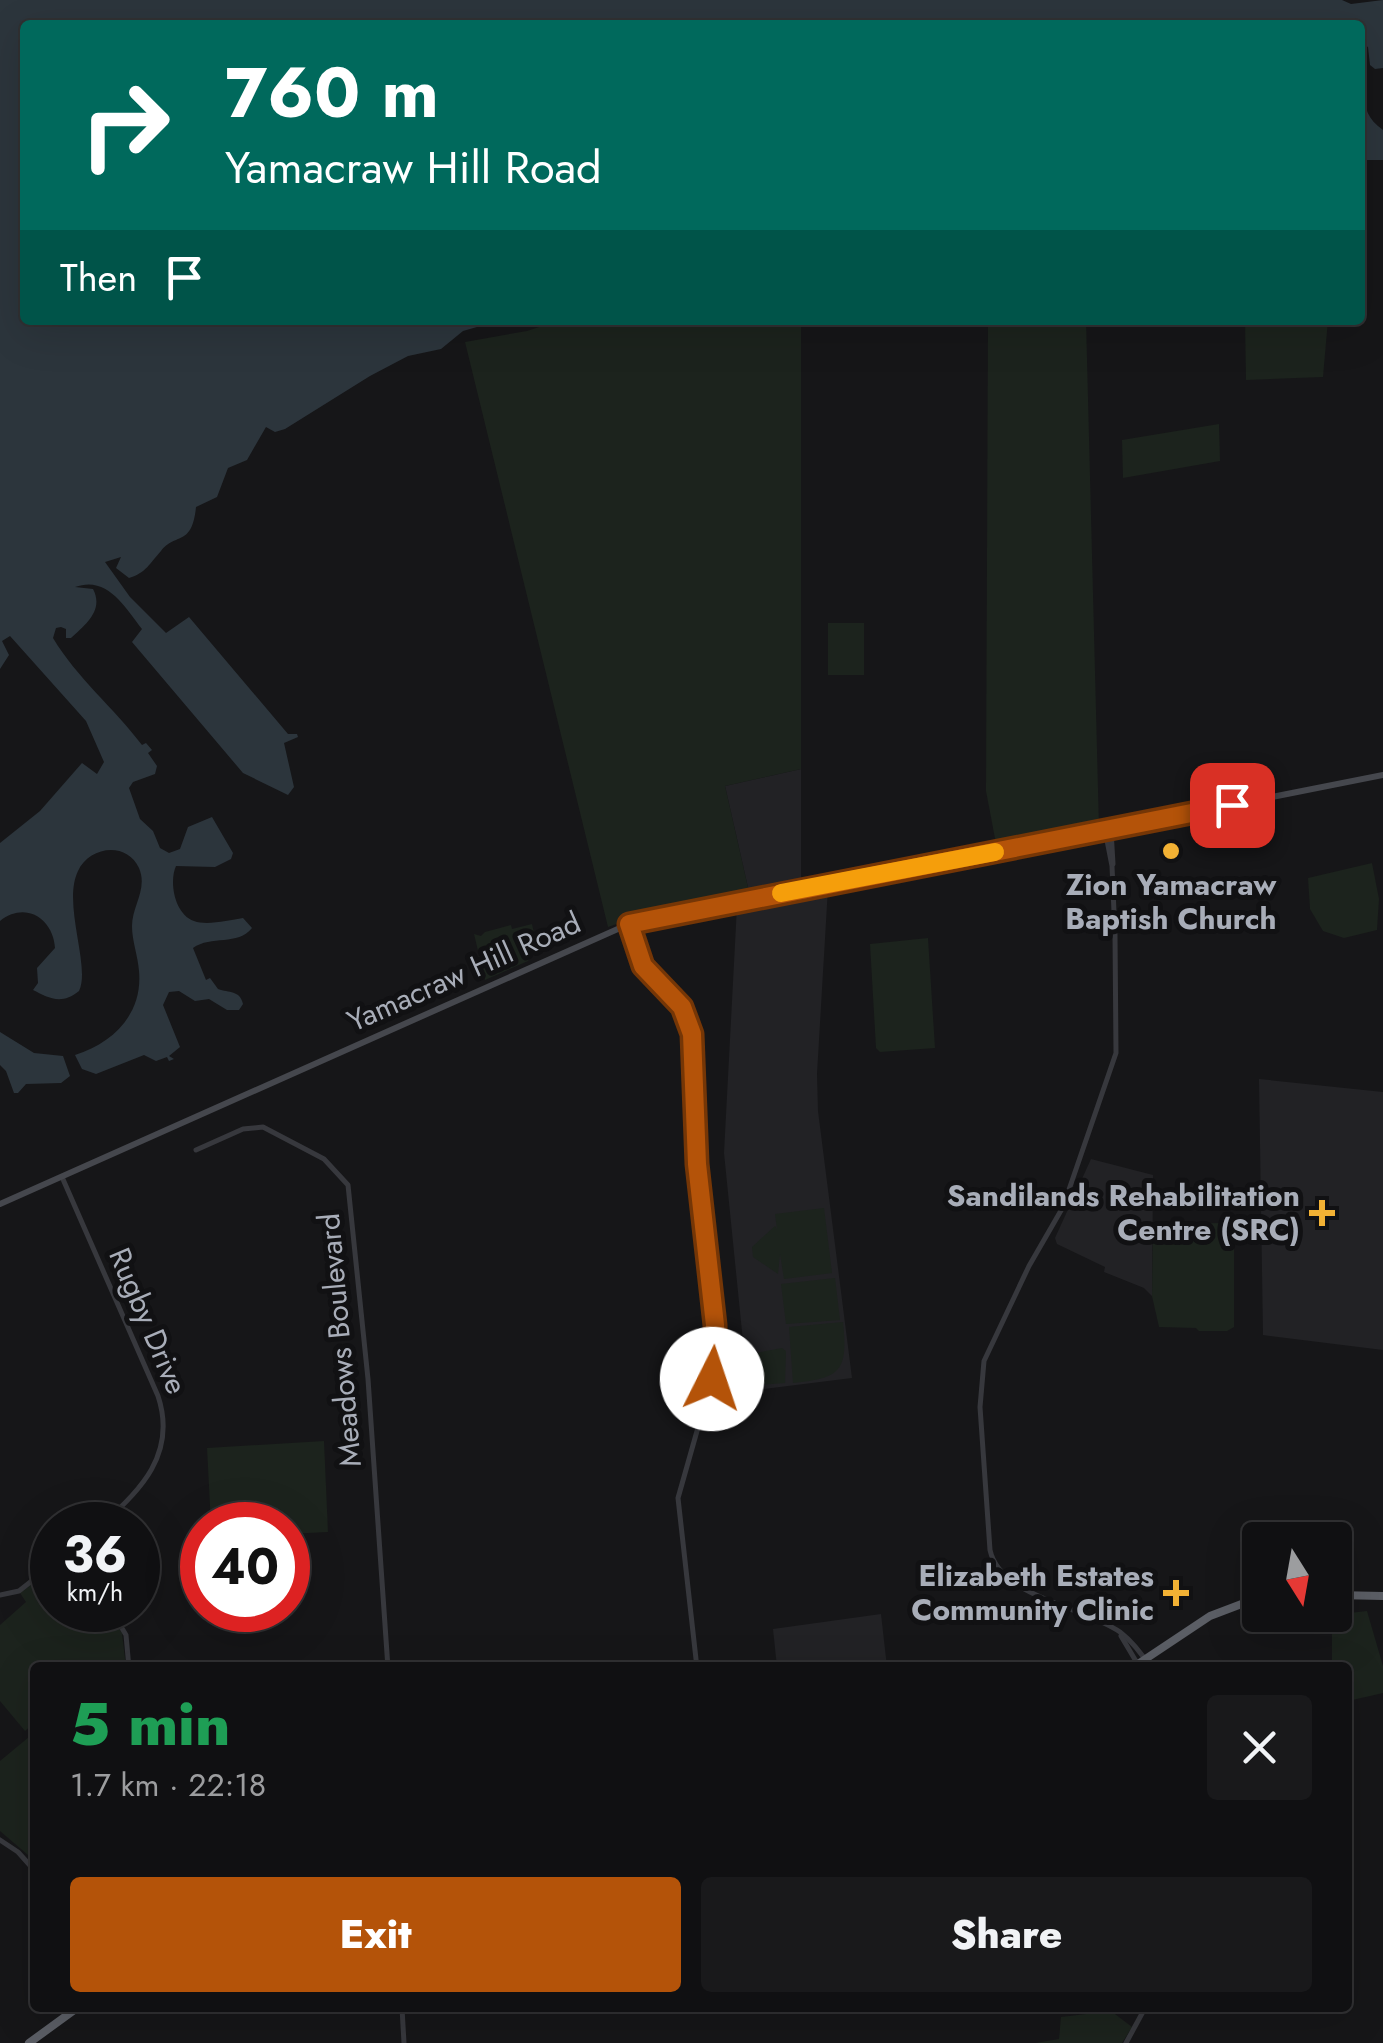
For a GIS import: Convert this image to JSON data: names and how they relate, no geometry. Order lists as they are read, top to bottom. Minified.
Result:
{"streets":{"main road":["Yamacraw Hill Road"],"street":["Rugby Drive","Meadows Boulevard"]},"crossings":[["Yamacraw Hill Road","Rugby Drive"]],"places":{"other":["Zion Yamacraw Baptish Church"],"health":["Sandilands Rehabilitation Centre (SRC)","Elizabeth Estates Community Clinic"]},"north":"bottom","page":{"turn":["760 m","Yamacraw Hill Road"],"then":"Then","speed":"36 km/h","limit":"40","heading":["5 min","1.7 km · 22:18"],"buttons":["Exit","Share"]}}
